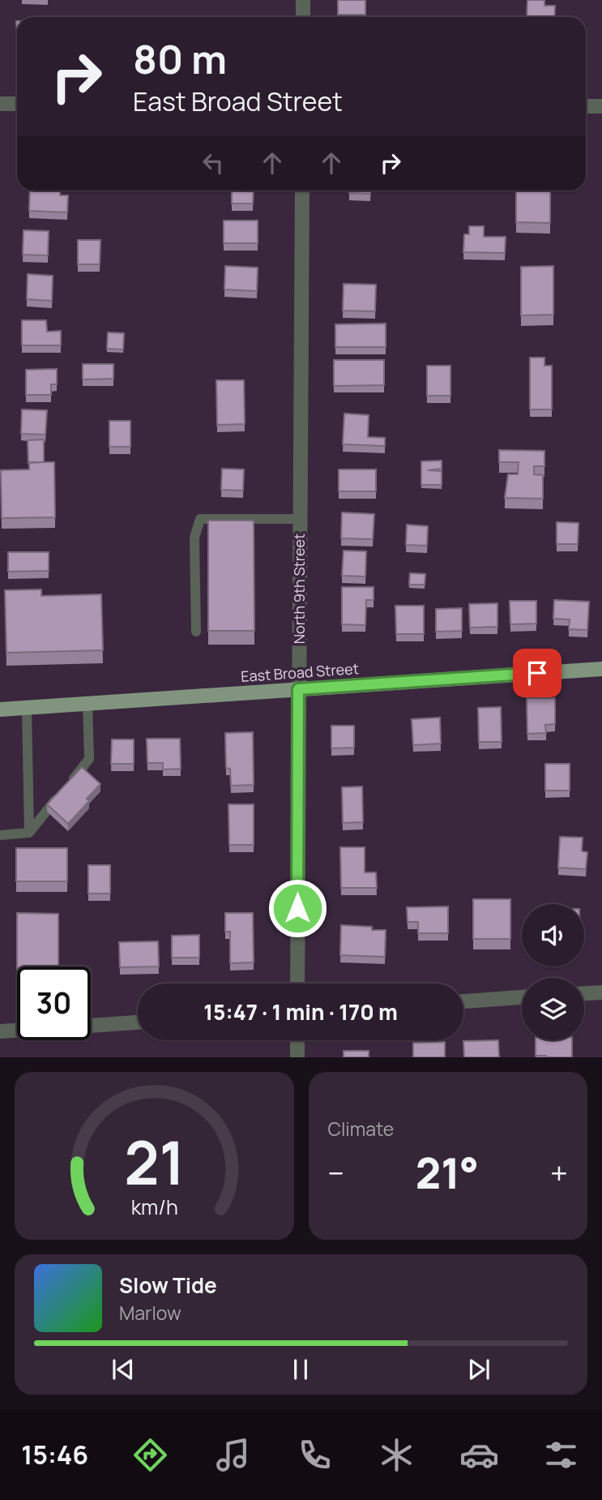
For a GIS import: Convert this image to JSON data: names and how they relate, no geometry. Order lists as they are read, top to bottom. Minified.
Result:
{"streets":{"main road":["East Broad Street"],"street":["North 9th Street"]},"crossings":[["North 9th Street","East Broad Street"]],"page":{"turn":["80 m","East Broad Street"],"limit":"30","trip":"15:47 · 1 min · 170 m","tile":"Climate","heat":["−","21°","+"],"song":["Slow Tide","Marlow"],"tabs":"15:46","gauge":["21","km/h"]}}
